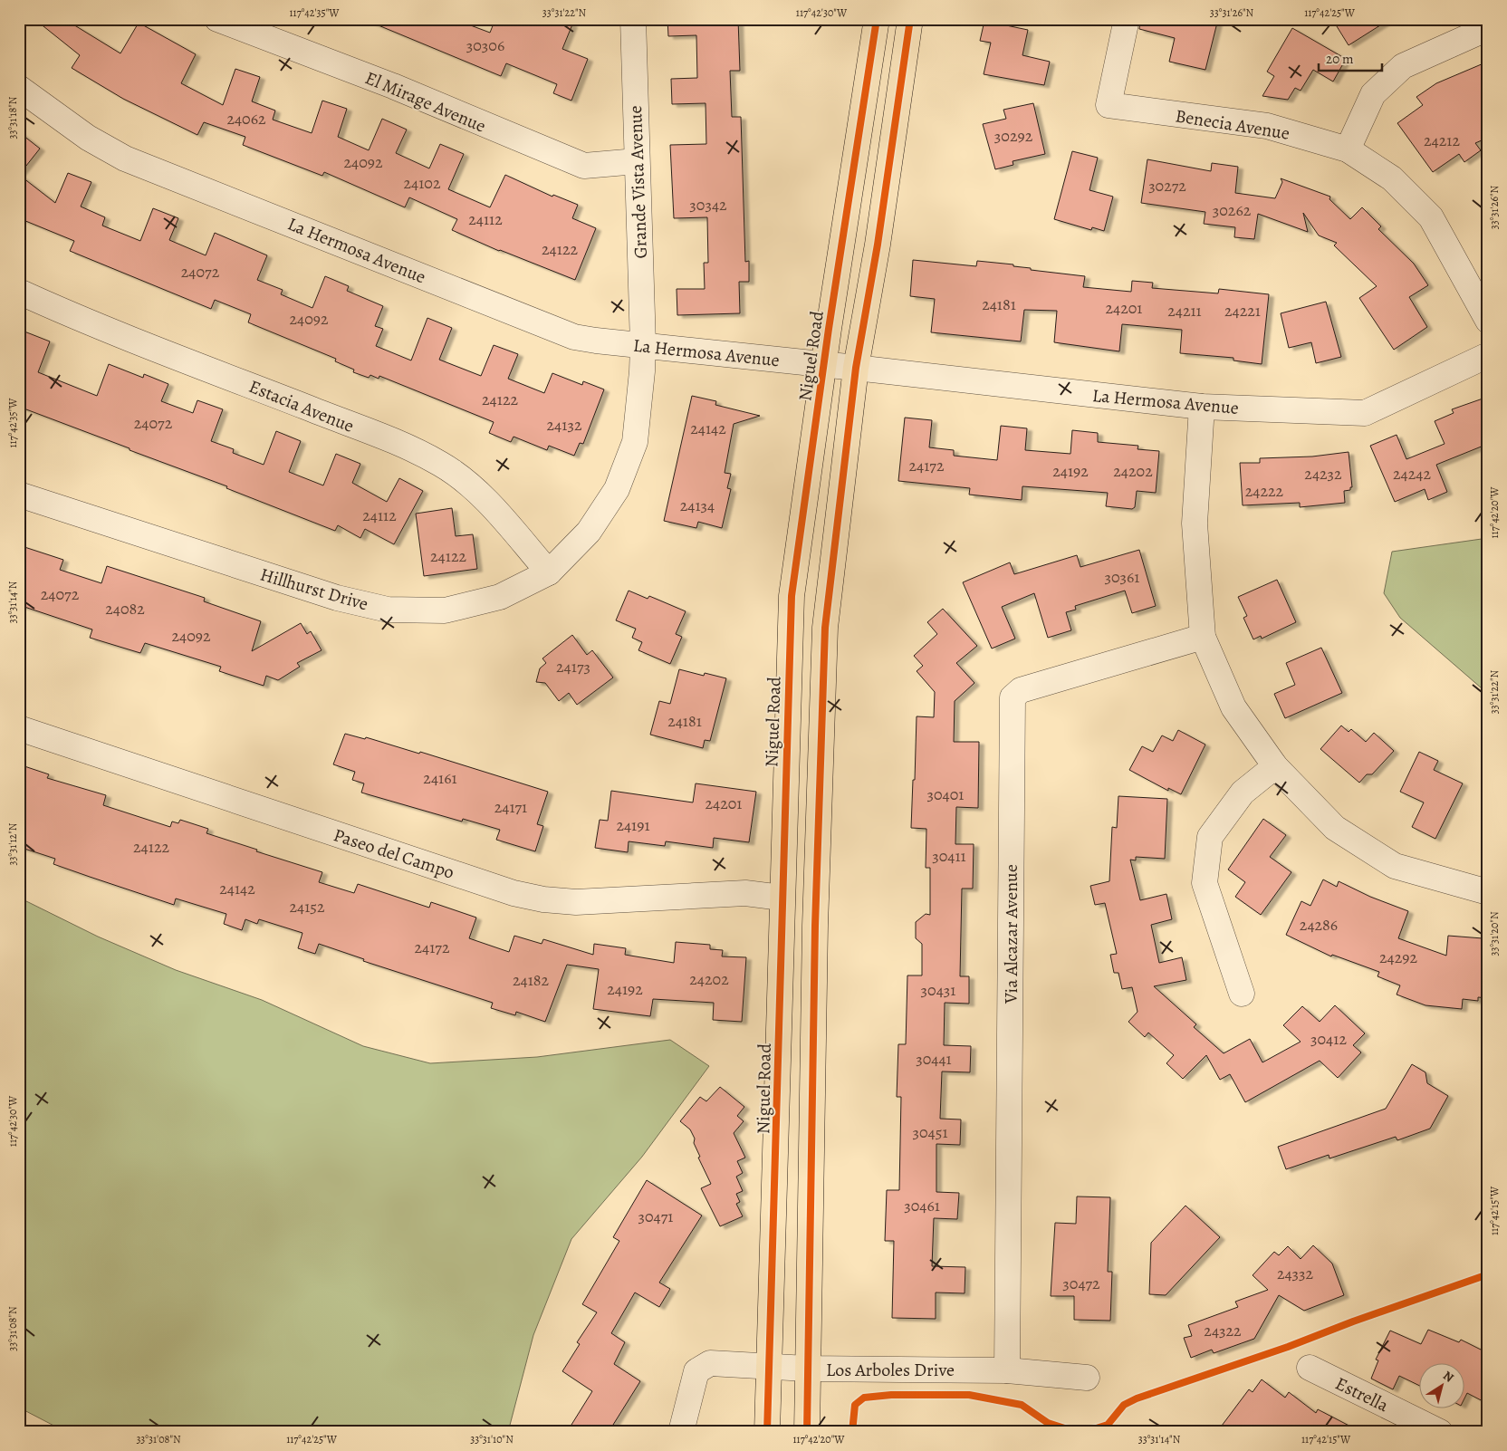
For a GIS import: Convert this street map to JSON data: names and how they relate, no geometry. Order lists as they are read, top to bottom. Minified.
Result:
{"streets":{"main road":["Niguel Road"],"street":["El Mirage Avenue","Benecia Avenue","Grande Vista Avenue","La Hermosa Avenue","Estacia Avenue","Hillhurst Drive","Paseo del Campo","Via Alcazar Avenue","Los Arboles Drive","Estrella"]},"crossings":[["El Mirage Avenue","Grande Vista Avenue"],["Grande Vista Avenue","La Hermosa Avenue"],["Grande Vista Avenue","Hillhurst Drive"],["La Hermosa Avenue","Niguel Road"],["La Hermosa Avenue","Hillhurst Drive"],["Niguel Road","Paseo del Campo"],["Niguel Road","Los Arboles Drive"],["Estacia Avenue","Hillhurst Drive"],["Via Alcazar Avenue","Los Arboles Drive"]],"house_numbers":["30306","24062","30292","24212","24092","24102","30272","30342","30262","24112","24122","24072","24181","24201","24211","24221","24092","24122","24072","24132","24142","24172","24192","24202","24232","24242","24222","24134","24112","24122","30361","24072","24082","24092","24173","24181","24161","30401","24201","24171","24191","24122","30411","24142","24152","24286","24172","24292","24202","24182","24192","30431","30412","30441","30451","30461","30471","24332","30472","24322"],"scale_bar":"20 m","north":"top right","coordinates":["117°42'35\"W","33°31'22\"N","117°42'30\"W","33°31'26\"N","117°42'25\"W","33°31'18\"N","117°42'20\"W","33°31'14\"N","33°31'12\"N","33°31'20\"N","117°42'15\"W","33°31'08\"N","33°31'10\"N"]}
